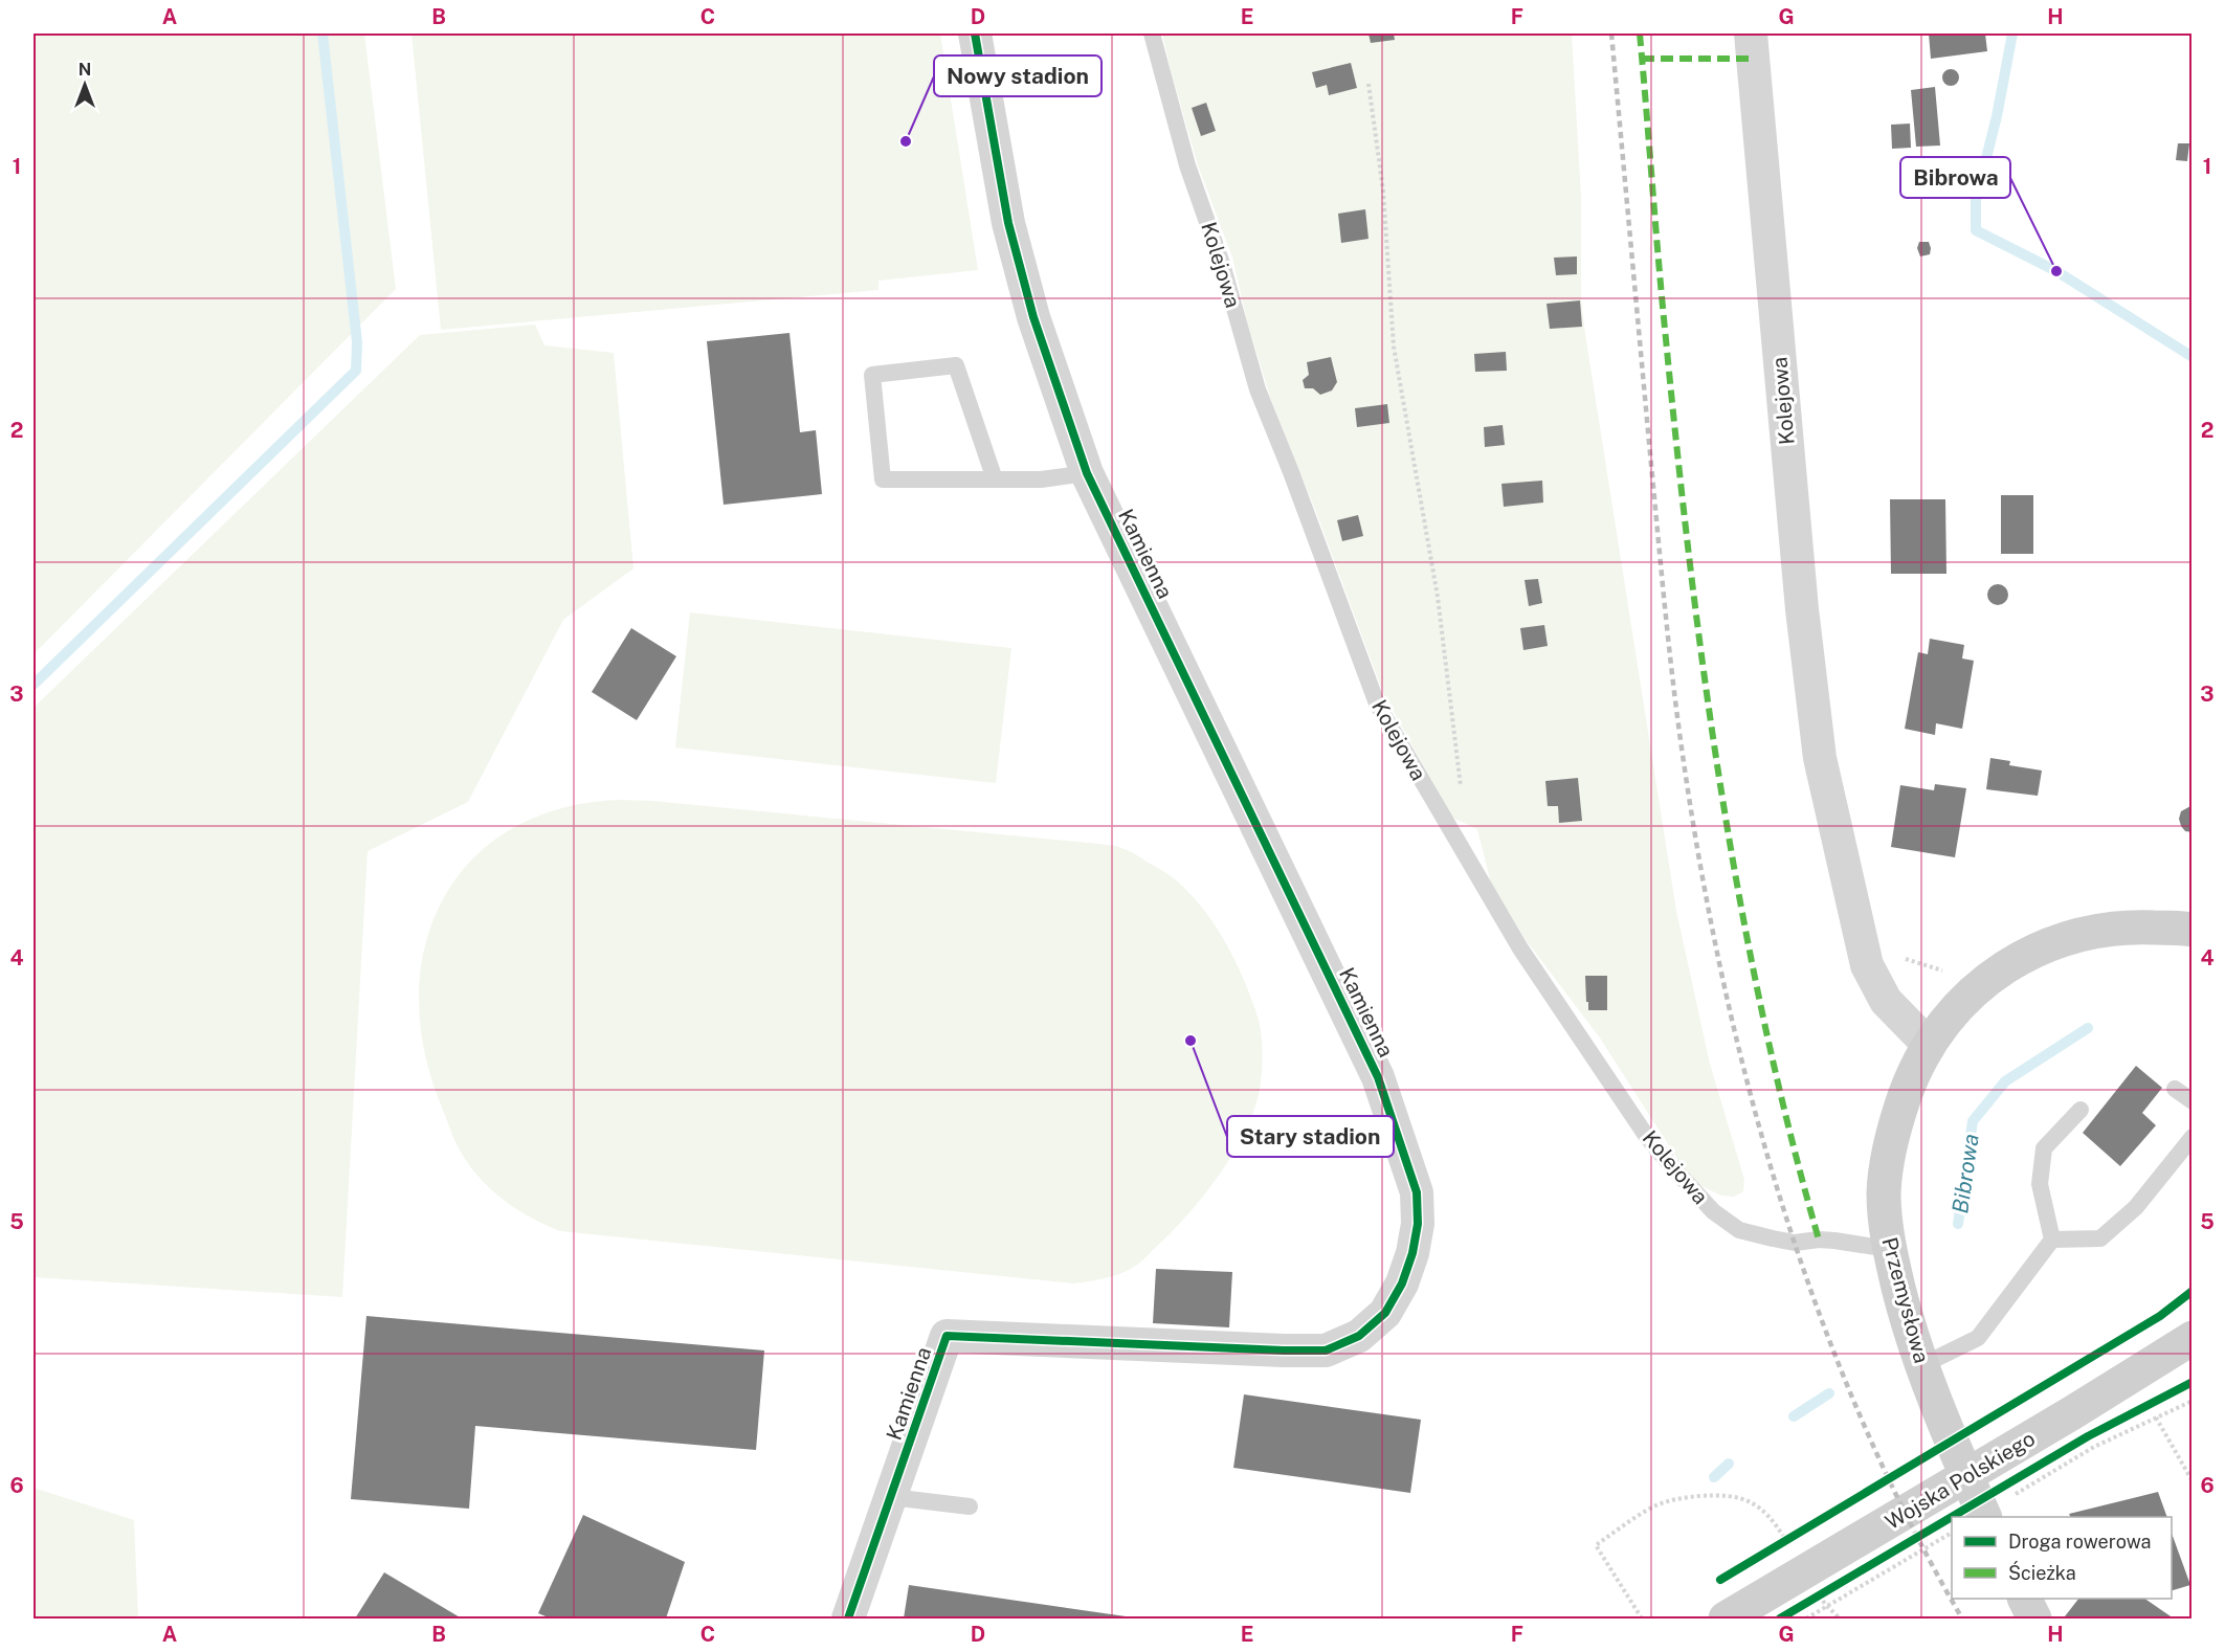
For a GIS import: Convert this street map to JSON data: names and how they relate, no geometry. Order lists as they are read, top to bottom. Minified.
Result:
{"streets":{"main road":["Przemysłowa","Wojska Polskiego"],"street":["Kolejowa","Kamienna"]},"crossings":[["Kolejowa","Przemysłowa"]],"water":["Bibrowa"],"places":["Nowy stadion","Bibrowa","Stary stadion"],"legend":["Droga rowerowa","Ścieżka"],"north":"top","grid":{"columns":["A","B","C","D","E","F","G","H"],"rows":["1","2","3","4","5","6"]}}
